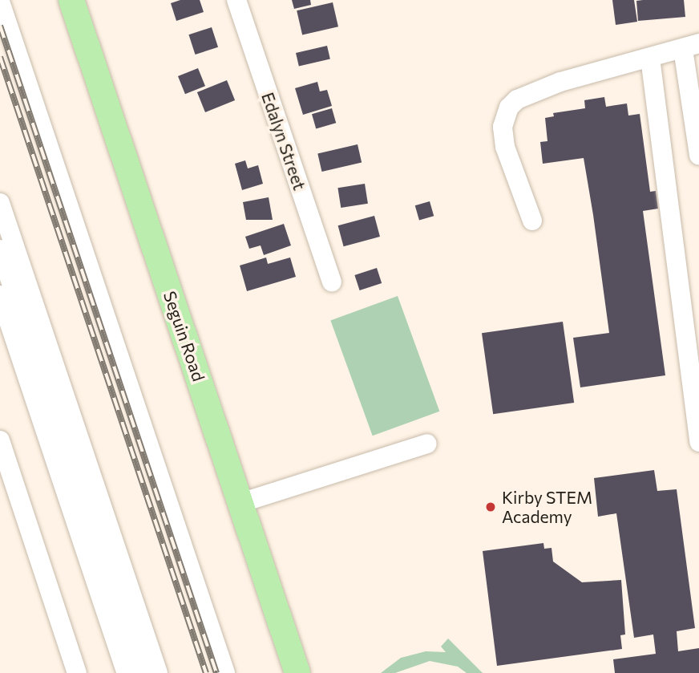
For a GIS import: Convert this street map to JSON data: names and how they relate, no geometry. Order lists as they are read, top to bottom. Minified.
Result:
{"streets":{"main road":["Seguin Road"],"street":["Edalyn Street"]},"places":["Kirby STEM Academy"]}
